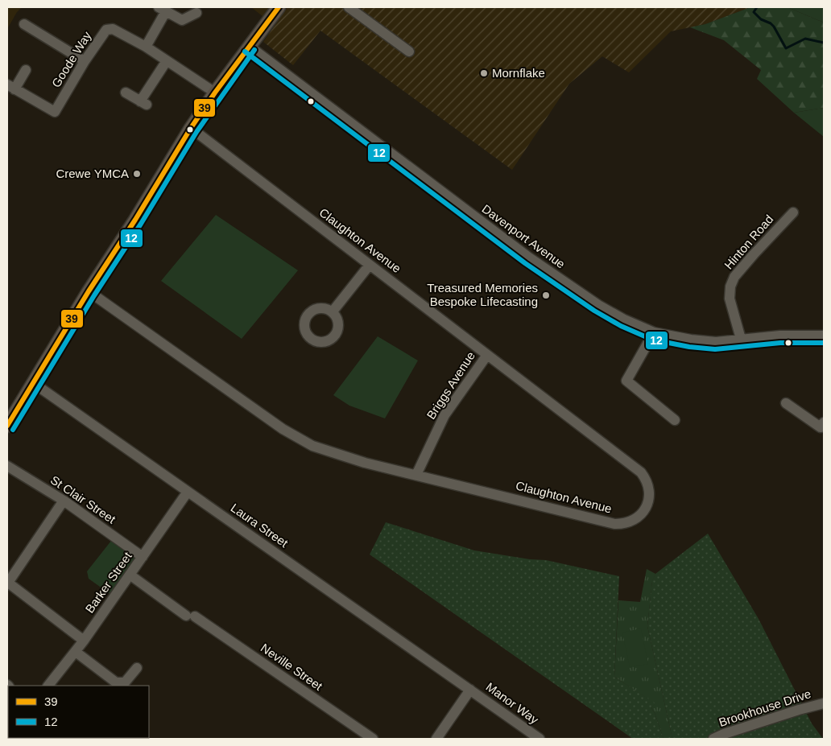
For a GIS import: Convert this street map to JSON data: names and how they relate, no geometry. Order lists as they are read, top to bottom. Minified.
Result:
{"streets":{"street":["Goode Way","Davenport Avenue","Claughton Avenue","Hinton Road","Briggs Avenue","St Clair Street","Laura Street","Barker Street","Neville Street","Manor Way","Brookhouse Drive"]},"crossings":[["Davenport Avenue","Hinton Road"],["Claughton Avenue","Briggs Avenue"],["St Clair Street","Barker Street"],["Laura Street","Barker Street"],["Laura Street","Manor Way"],["Barker Street","Neville Street"]],"places":["Mornflake","Crewe YMCA","Treasured Memories Bespoke Lifecasting"],"lines":["transit line 39","transit line 12"],"legend":["39","12"]}
